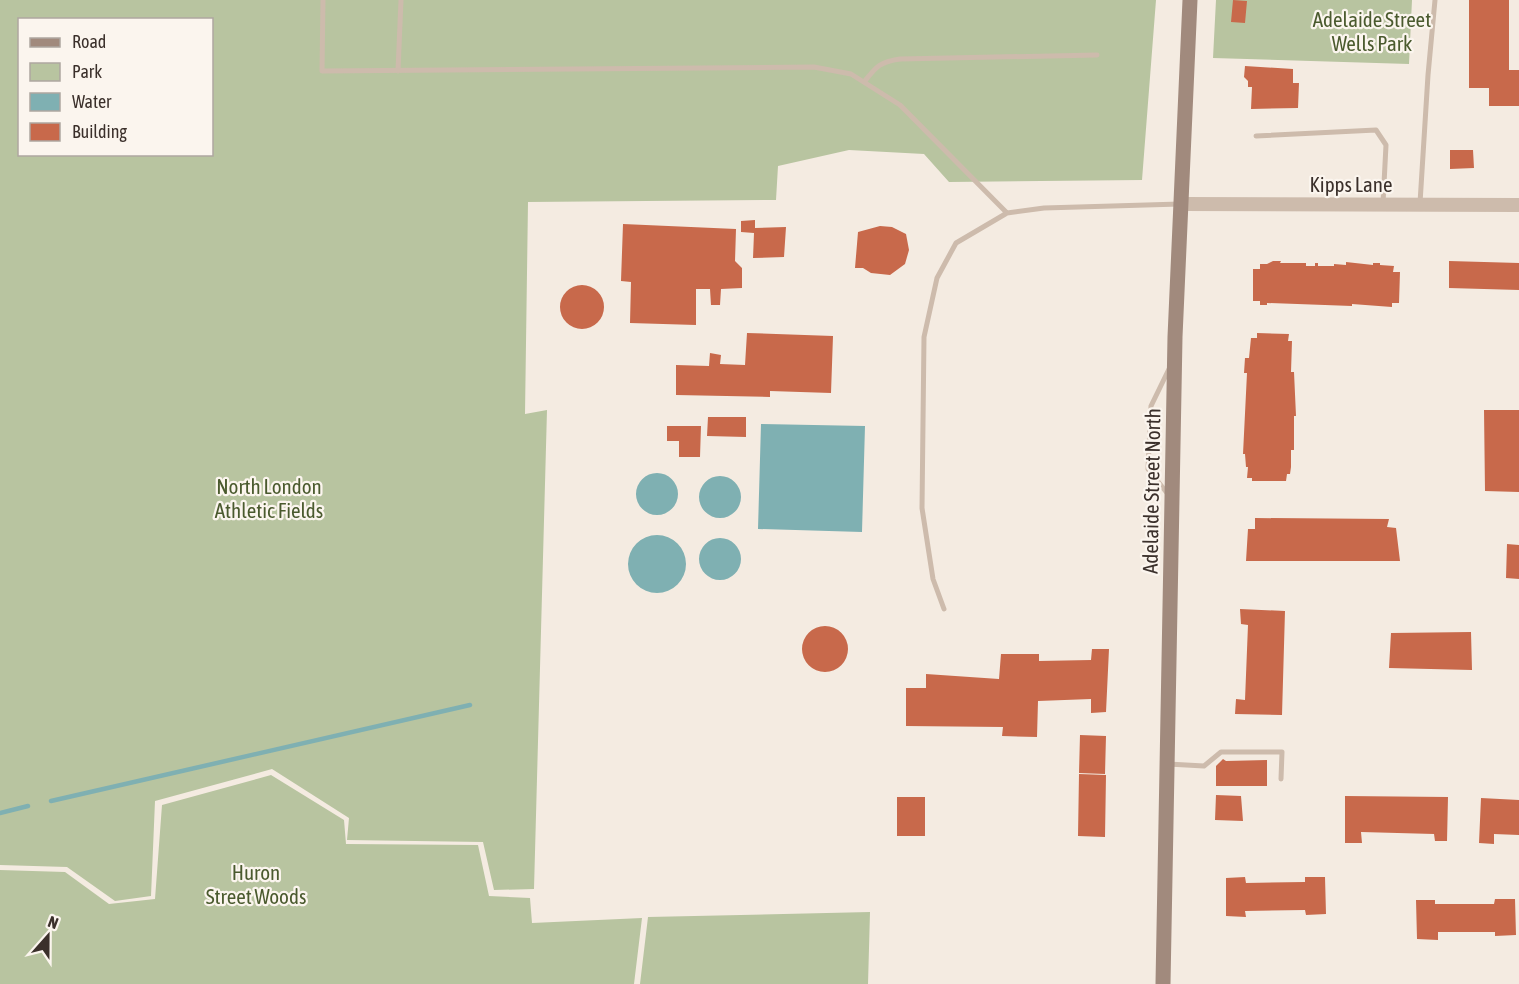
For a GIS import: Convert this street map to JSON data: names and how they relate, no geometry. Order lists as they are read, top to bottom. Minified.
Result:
{"streets":{"main road":["Adelaide Street North"],"street":["Kipps Lane"]},"crossings":[["Kipps Lane","Adelaide Street North"]],"parks":["Adelaide Street Wells Park","North London Athletic Fields","Huron Street Woods"],"legend":["Road","Park","Water","Building"],"north":"top"}
